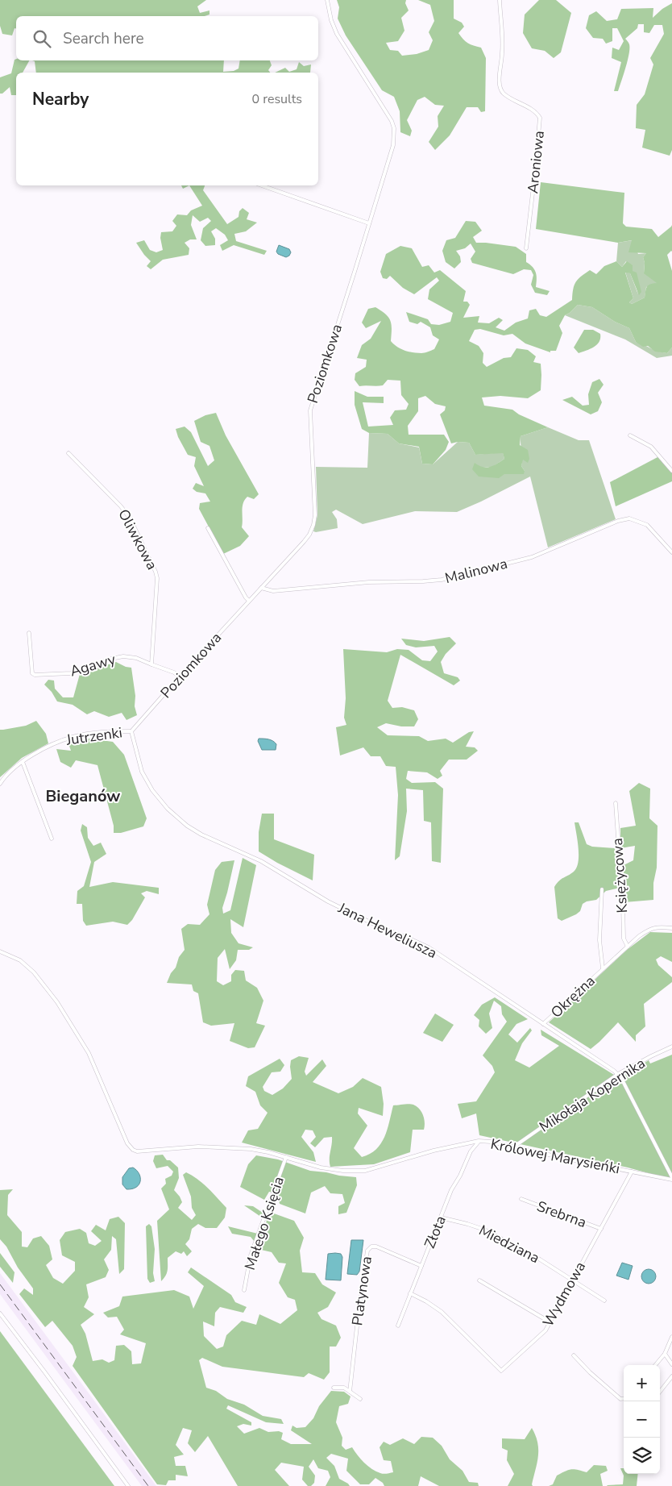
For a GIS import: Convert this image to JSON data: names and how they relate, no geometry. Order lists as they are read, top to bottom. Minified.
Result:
{"streets":{"street":["Aroniowa","Poziomkowa","Oliwkowa","Malinowa","Agawy","Jutrzenki","Księżycowa","Jana Heweliusza","Okrężna","Mikołaja Kopernika","Królowej Marysieńki","Srebrna","Małego Księcia","Złota","Miedziana","Platynowa","Wydmowa"]},"crossings":[["Poziomkowa","Malinowa"],["Poziomkowa","Jutrzenki"],["Poziomkowa","Jana Heweliusza"],["Oliwkowa","Agawy"],["Jutrzenki","Jana Heweliusza"],["Księżycowa","Okrężna"],["Jana Heweliusza","Okrężna"],["Jana Heweliusza","Mikołaja Kopernika"],["Jana Heweliusza","Królowej Marysieńki"],["Mikołaja Kopernika","Królowej Marysieńki"],["Królowej Marysieńki","Małego Księcia"],["Królowej Marysieńki","Złota"],["Królowej Marysieńki","Wydmowa"],["Srebrna","Wydmowa"],["Złota","Miedziana"],["Złota","Platynowa"],["Złota","Wydmowa"],["Miedziana","Wydmowa"]],"districts":["Bieganów"],"page":{"search":"Search here","heading":["Nearby","0 results"],"map_buttons":["+","−"]}}
